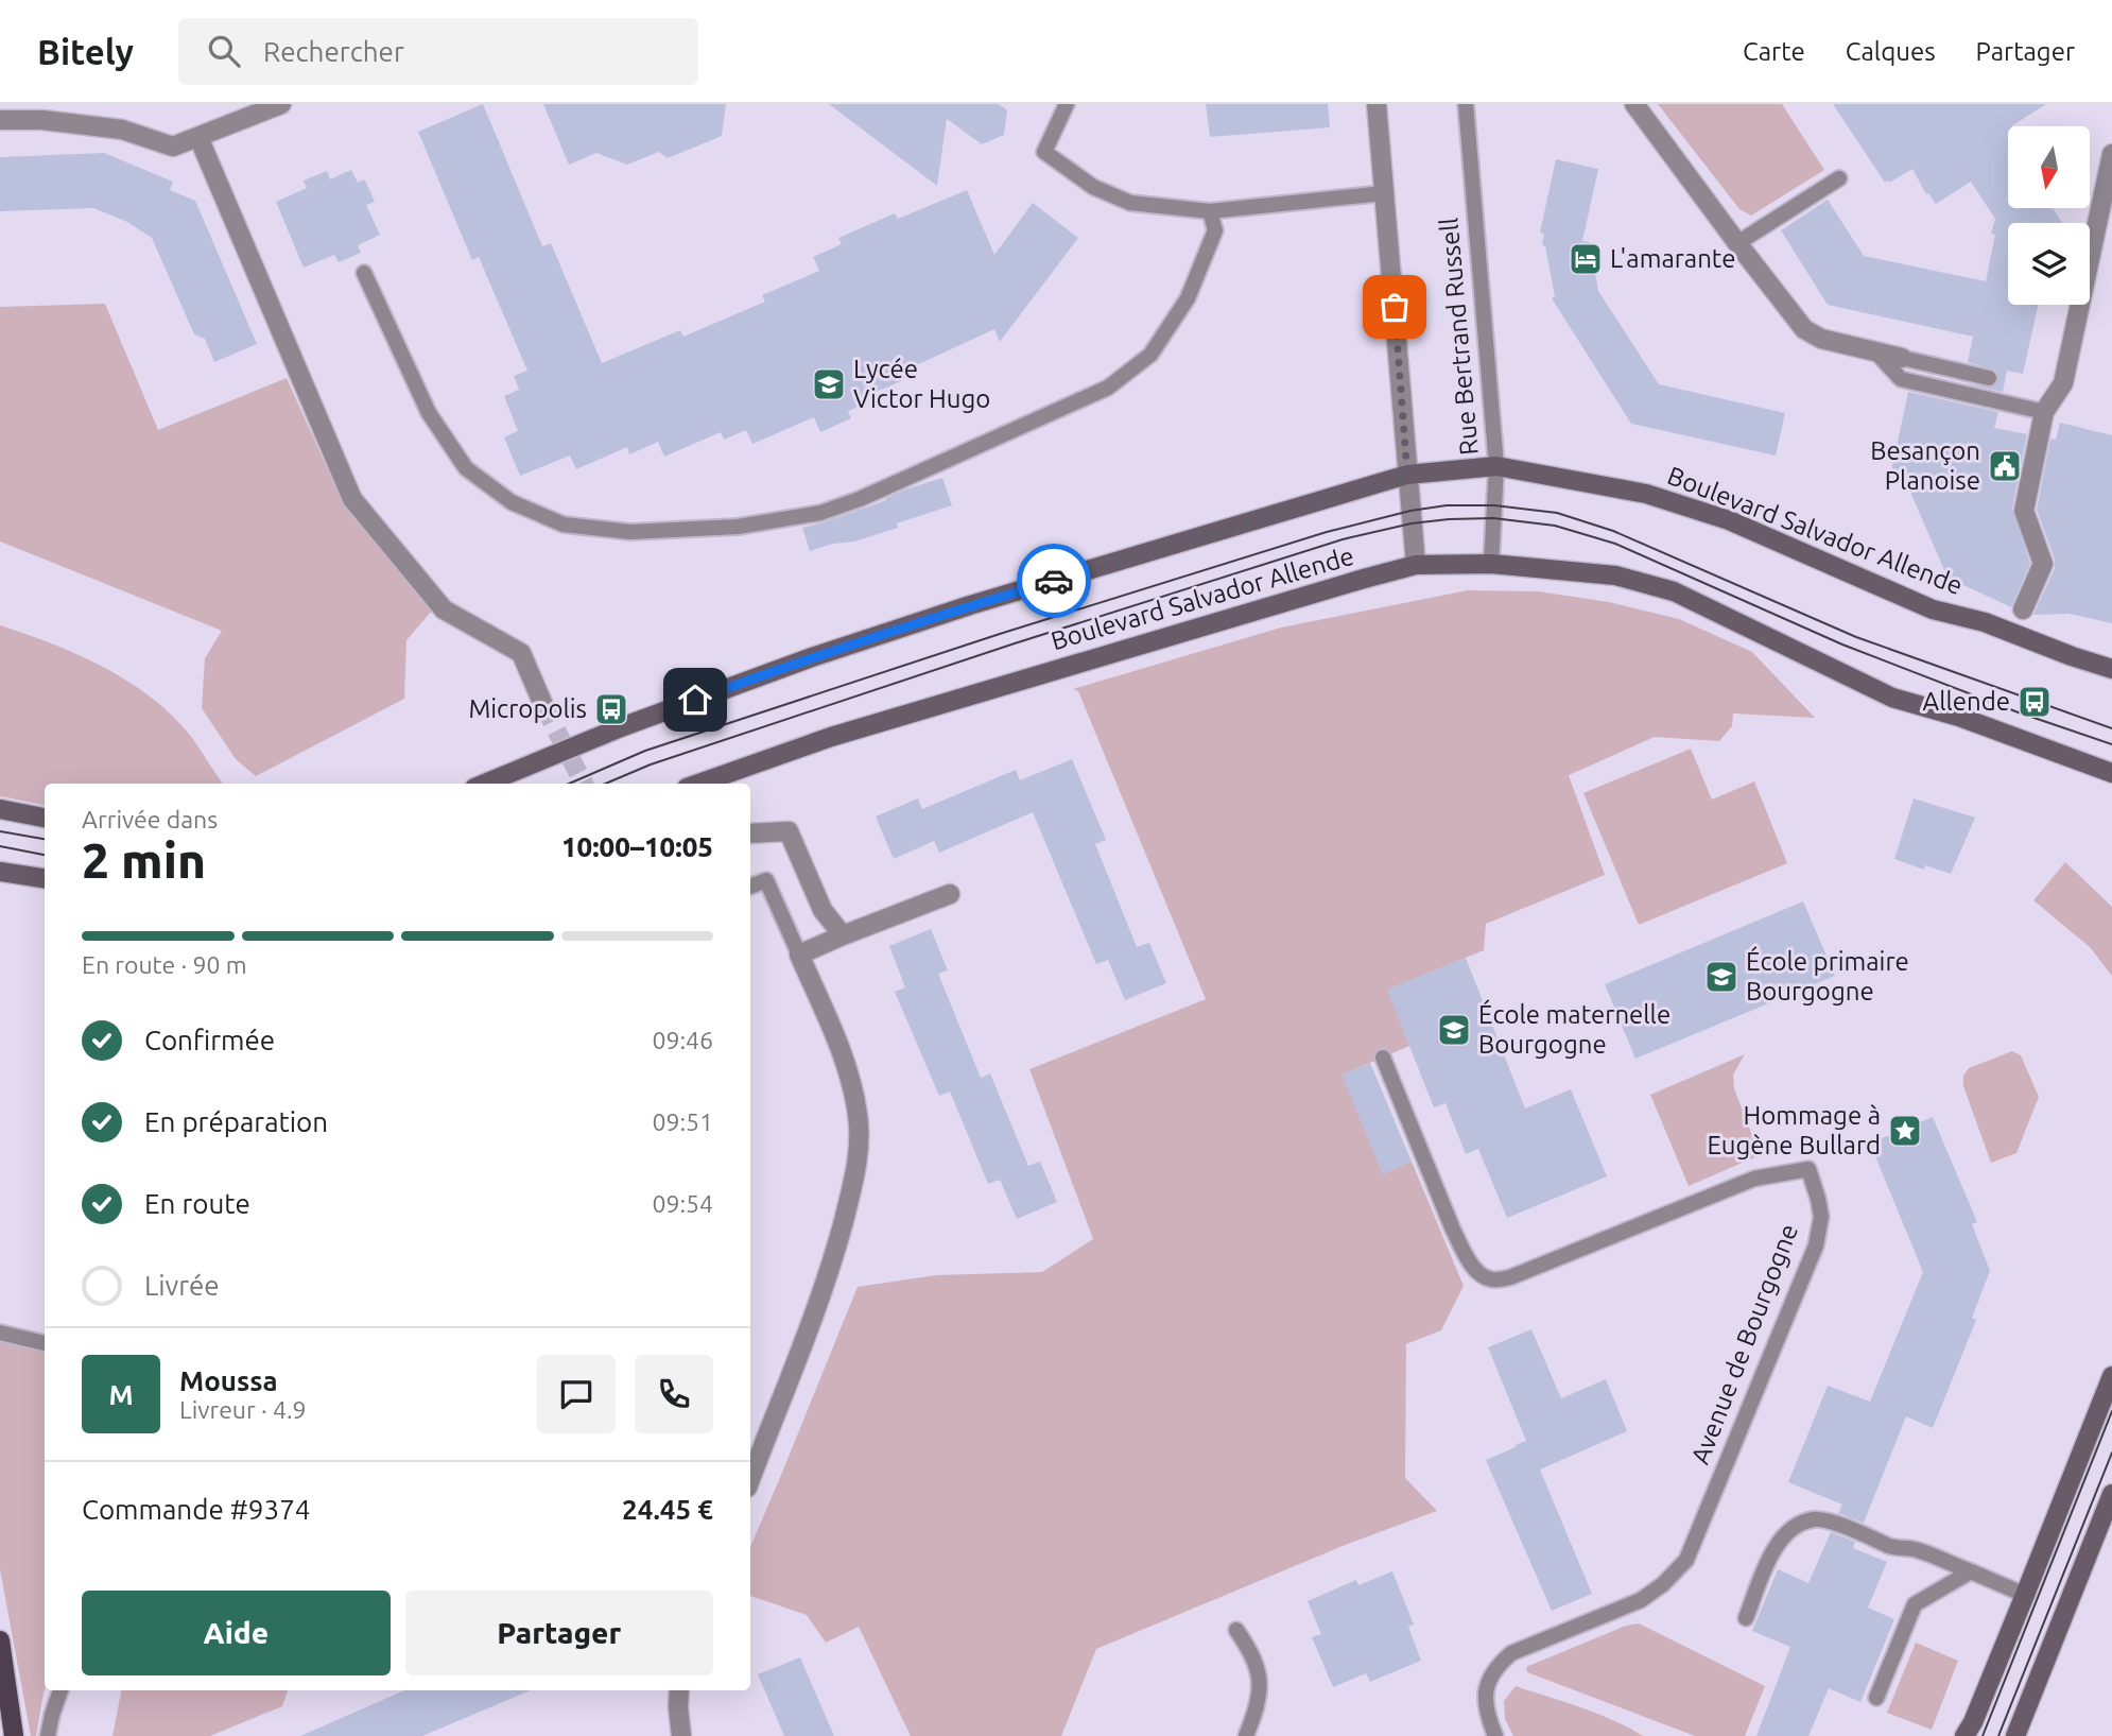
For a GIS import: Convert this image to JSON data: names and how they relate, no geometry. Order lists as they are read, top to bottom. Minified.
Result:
{"streets":{"street":["Boulevard Salvador Allende"],"lane":["Rue Bertrand Russell","Avenue de Bourgogne"]},"crossings":[["Rue Bertrand Russell","Boulevard Salvador Allende"]],"places":{"hotel":["L'amarante"],"school or university":["Lycée Victor Hugo","École primaire Bourgogne","École maternelle Bourgogne"],"public building":["Besançon Planoise"],"bus stop":["Allende","Micropolis"],"place":["Hommage à Eugène Bullard"]},"north":"bottom","page":{"header":"Bitely","search":"Rechercher","nav":["Carte","Calques","Partager"],"heading":["2 min","Arrivée dans","10:00–10:05"],"panel":["Moussa","Livreur · 4.9","Commande #9374","24.45 €"],"bar":"En route · 90 m","list":[["Confirmée","09:46"],["En préparation","09:51"],["En route","09:54"],"Livrée"],"round":"M","buttons":["Aide","Partager"]}}
